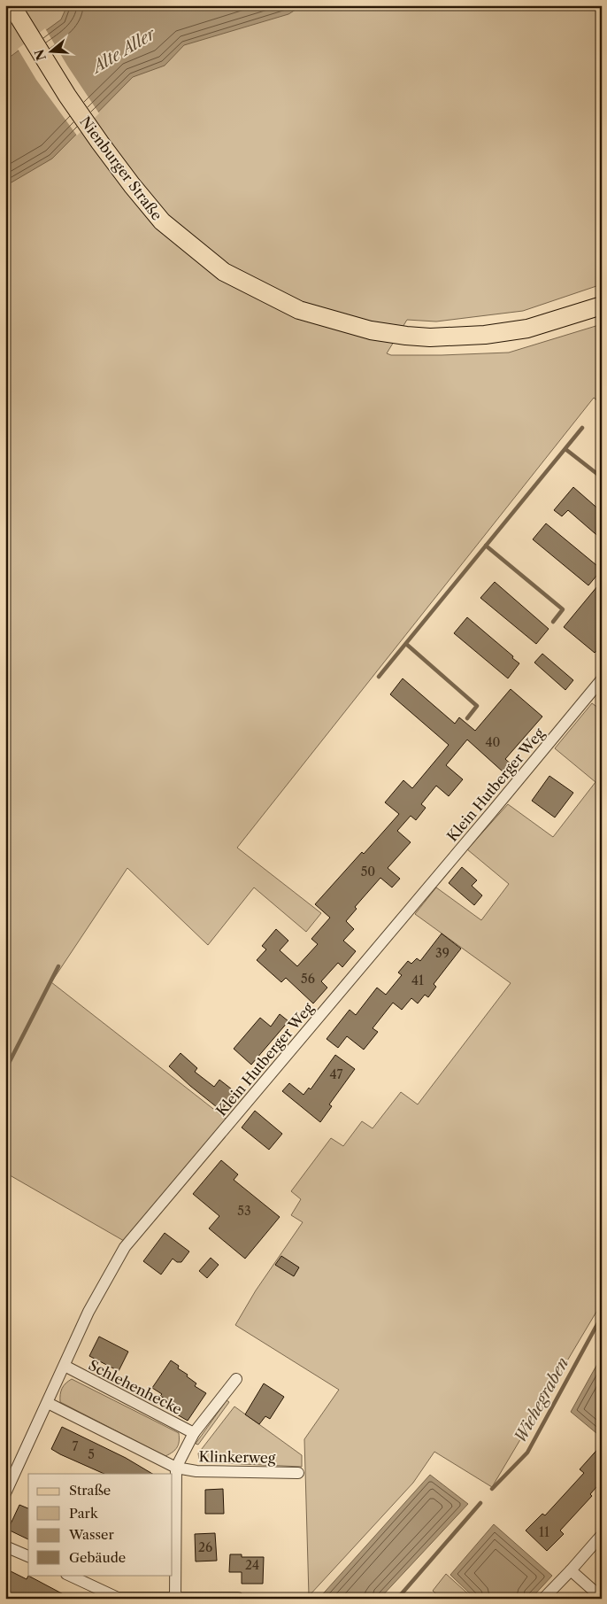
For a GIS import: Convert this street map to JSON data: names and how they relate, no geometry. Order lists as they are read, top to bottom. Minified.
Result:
{"streets":{"main road":["Nienburger Straße"],"street":["Klein Hutberger Weg","Schlehenhecke","Klinkerweg"]},"crossings":[["Klein Hutberger Weg","Schlehenhecke"],["Schlehenhecke","Klinkerweg"]],"water":["Alte Aller","Wiehegraben"],"house_numbers":["40","50","39","56","41","47","53","7","5","11","26","24"],"legend":["Straße","Park","Wasser","Gebäude"],"north":"left"}
